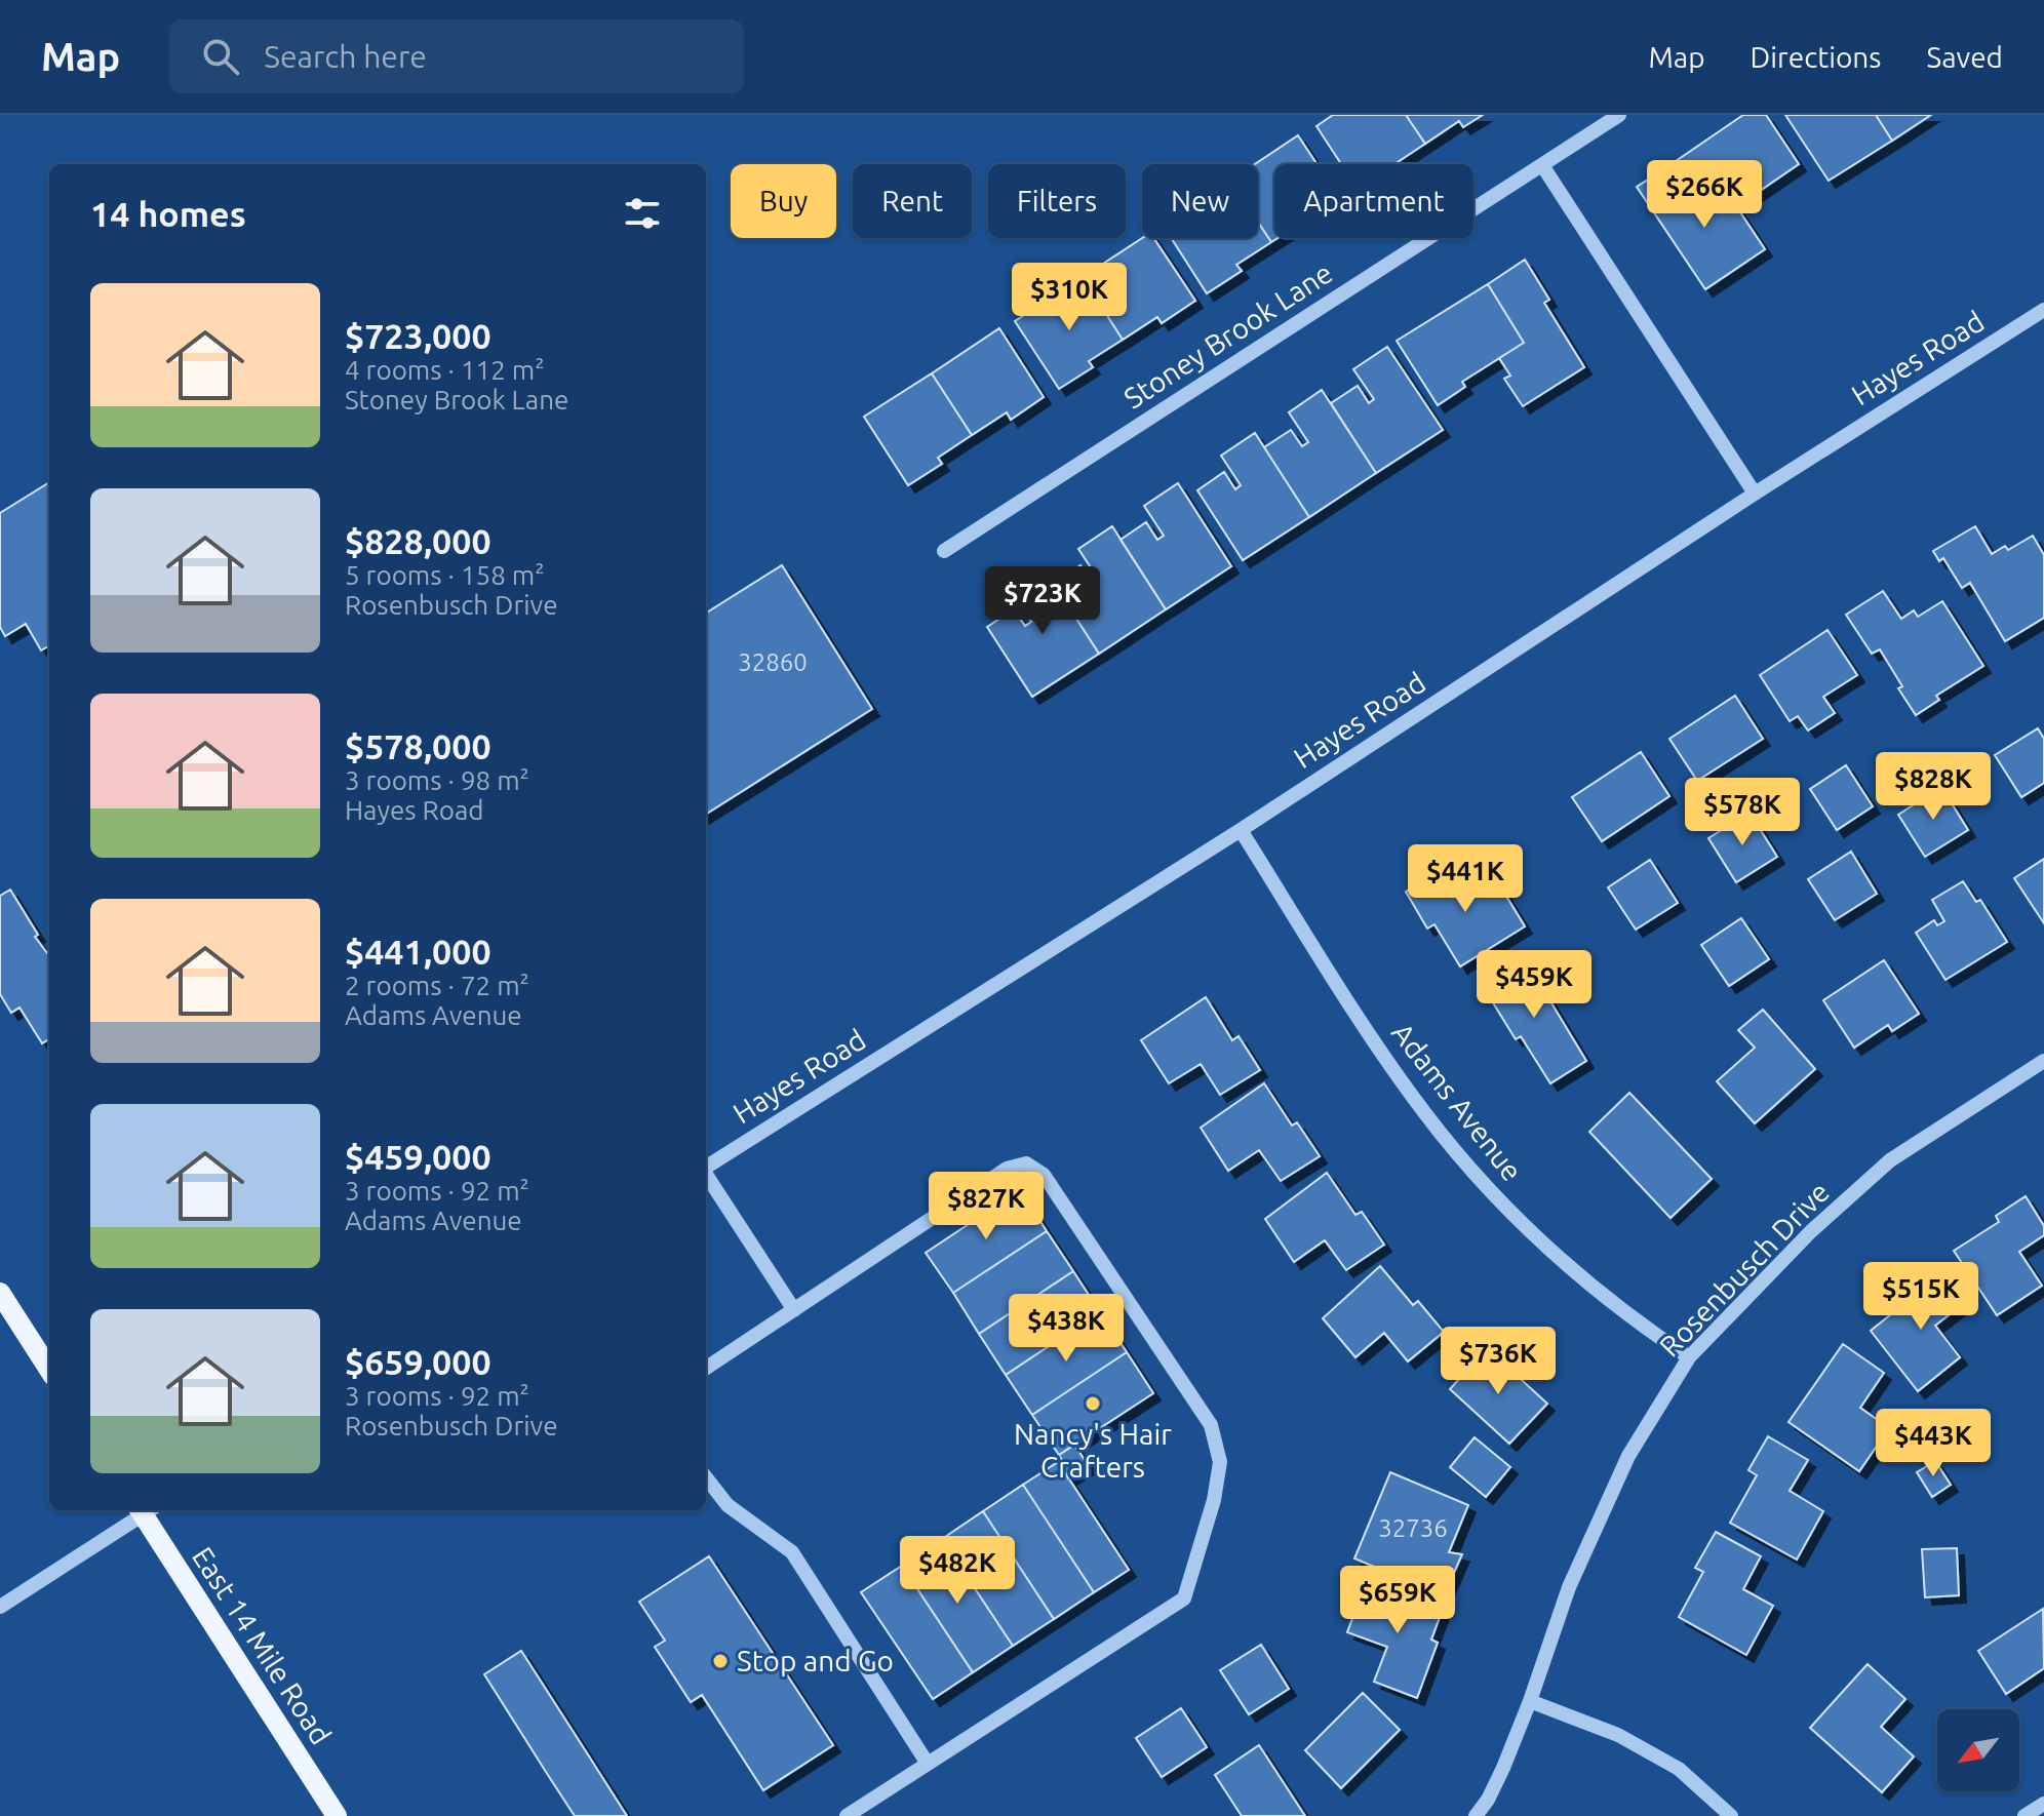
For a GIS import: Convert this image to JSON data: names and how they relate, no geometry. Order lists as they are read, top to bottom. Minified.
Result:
{"streets":{"main road":["East 14 Mile Road"],"street":["Stoney Brook Lane","Hayes Road","Adams Avenue","Rosenbusch Drive"]},"crossings":[["Hayes Road","Adams Avenue"],["Adams Avenue","Rosenbusch Drive"]],"places":["Nancy's Hair Crafters","Stop and Go"],"house_numbers":["32860","32736"],"north":"bottom left","page":{"header":"Map","search":"Search here","nav":["Map","Directions","Saved"],"price":["$266K","$310K","$723K","$828K","$578K","$441K","$459K","$827K","$515K","$438K","$736K","$443K","$482K","$659K"],"chip":["Buy","Rent","Filters","New","Apartment"],"heading":"14 homes","list":[{"name":"$723,000","note":"4 rooms · 112 m² · Stoney Brook Lane"},{"name":"$828,000","note":"5 rooms · 158 m² · Rosenbusch Drive"},{"name":"$578,000","note":"3 rooms · 98 m² · Hayes Road"},{"name":"$441,000","note":"2 rooms · 72 m² · Adams Avenue"},{"name":"$459,000","note":"3 rooms · 92 m² · Adams Avenue"},{"name":"$659,000","note":"3 rooms · 92 m² · Rosenbusch Drive"}]}}
